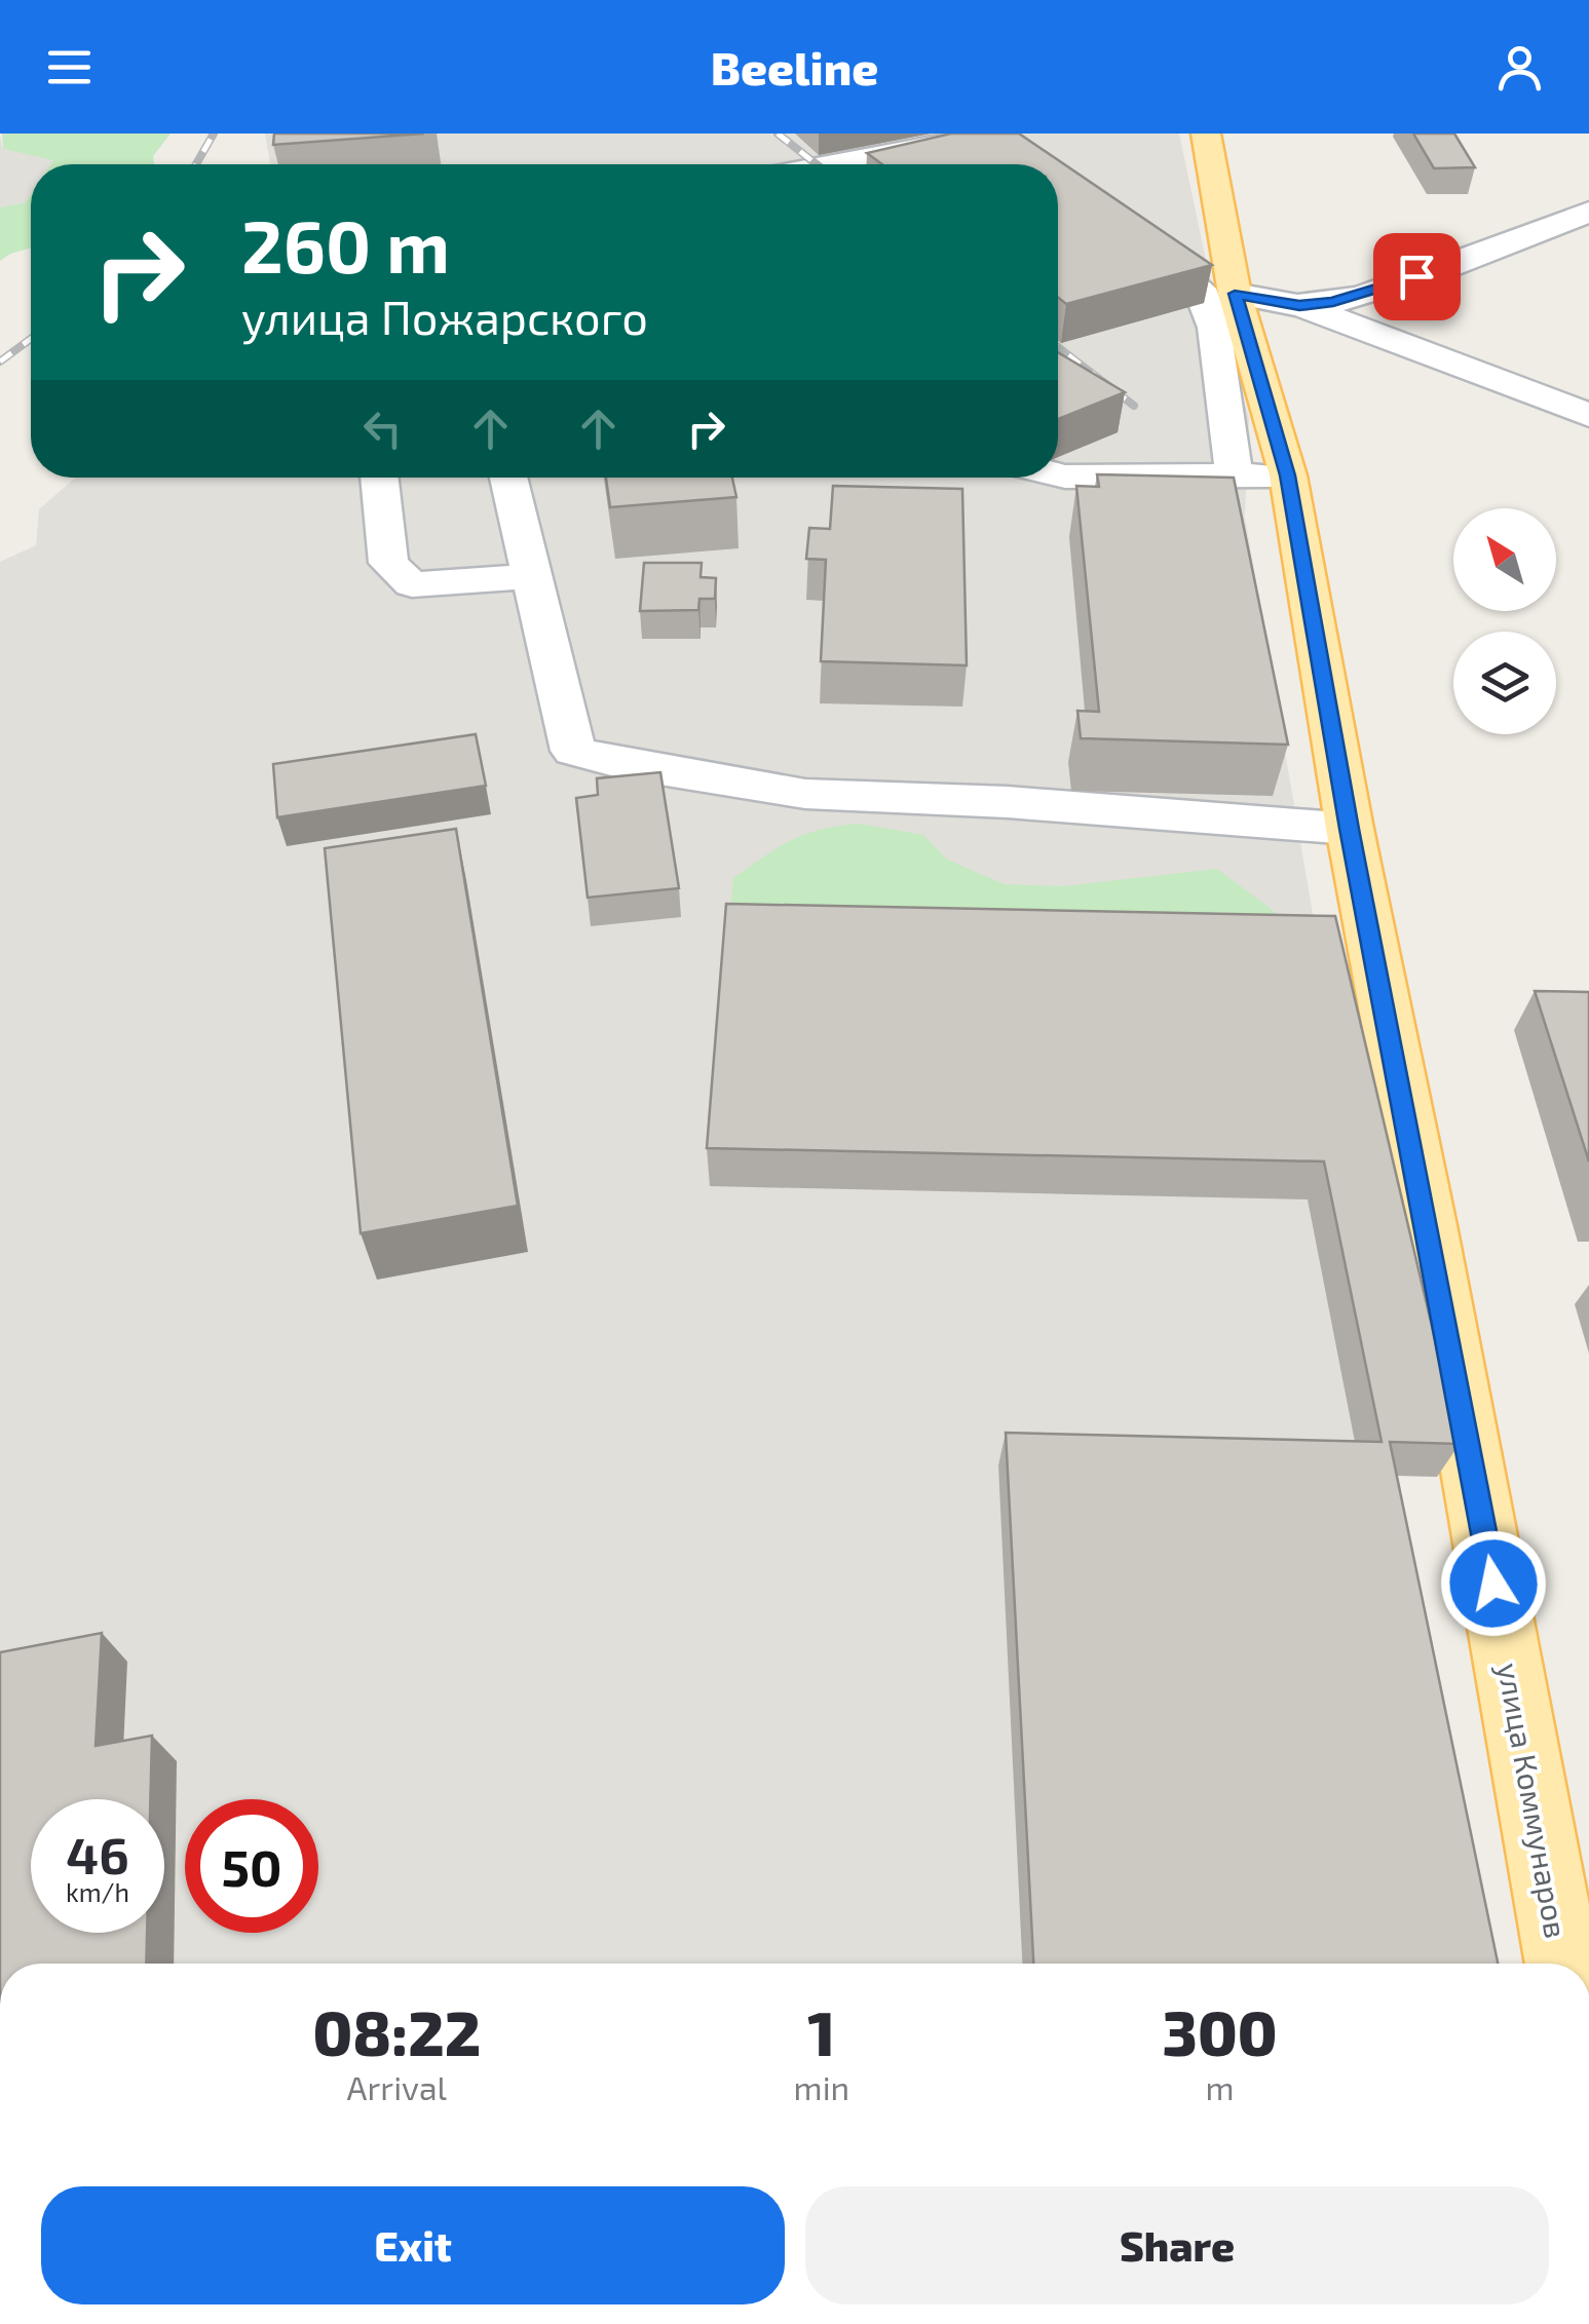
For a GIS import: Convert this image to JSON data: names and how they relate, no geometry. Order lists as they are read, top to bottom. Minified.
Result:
{"streets":{"main road":["улица Коммунаров"]},"north":"top left","page":{"header":"Beeline","turn":["260 m","улица Пожарского"],"speed":"46 km/h","limit":"50","eta":["08:22","Arrival","1","min","300","m"],"buttons":["Exit","Share"]}}
